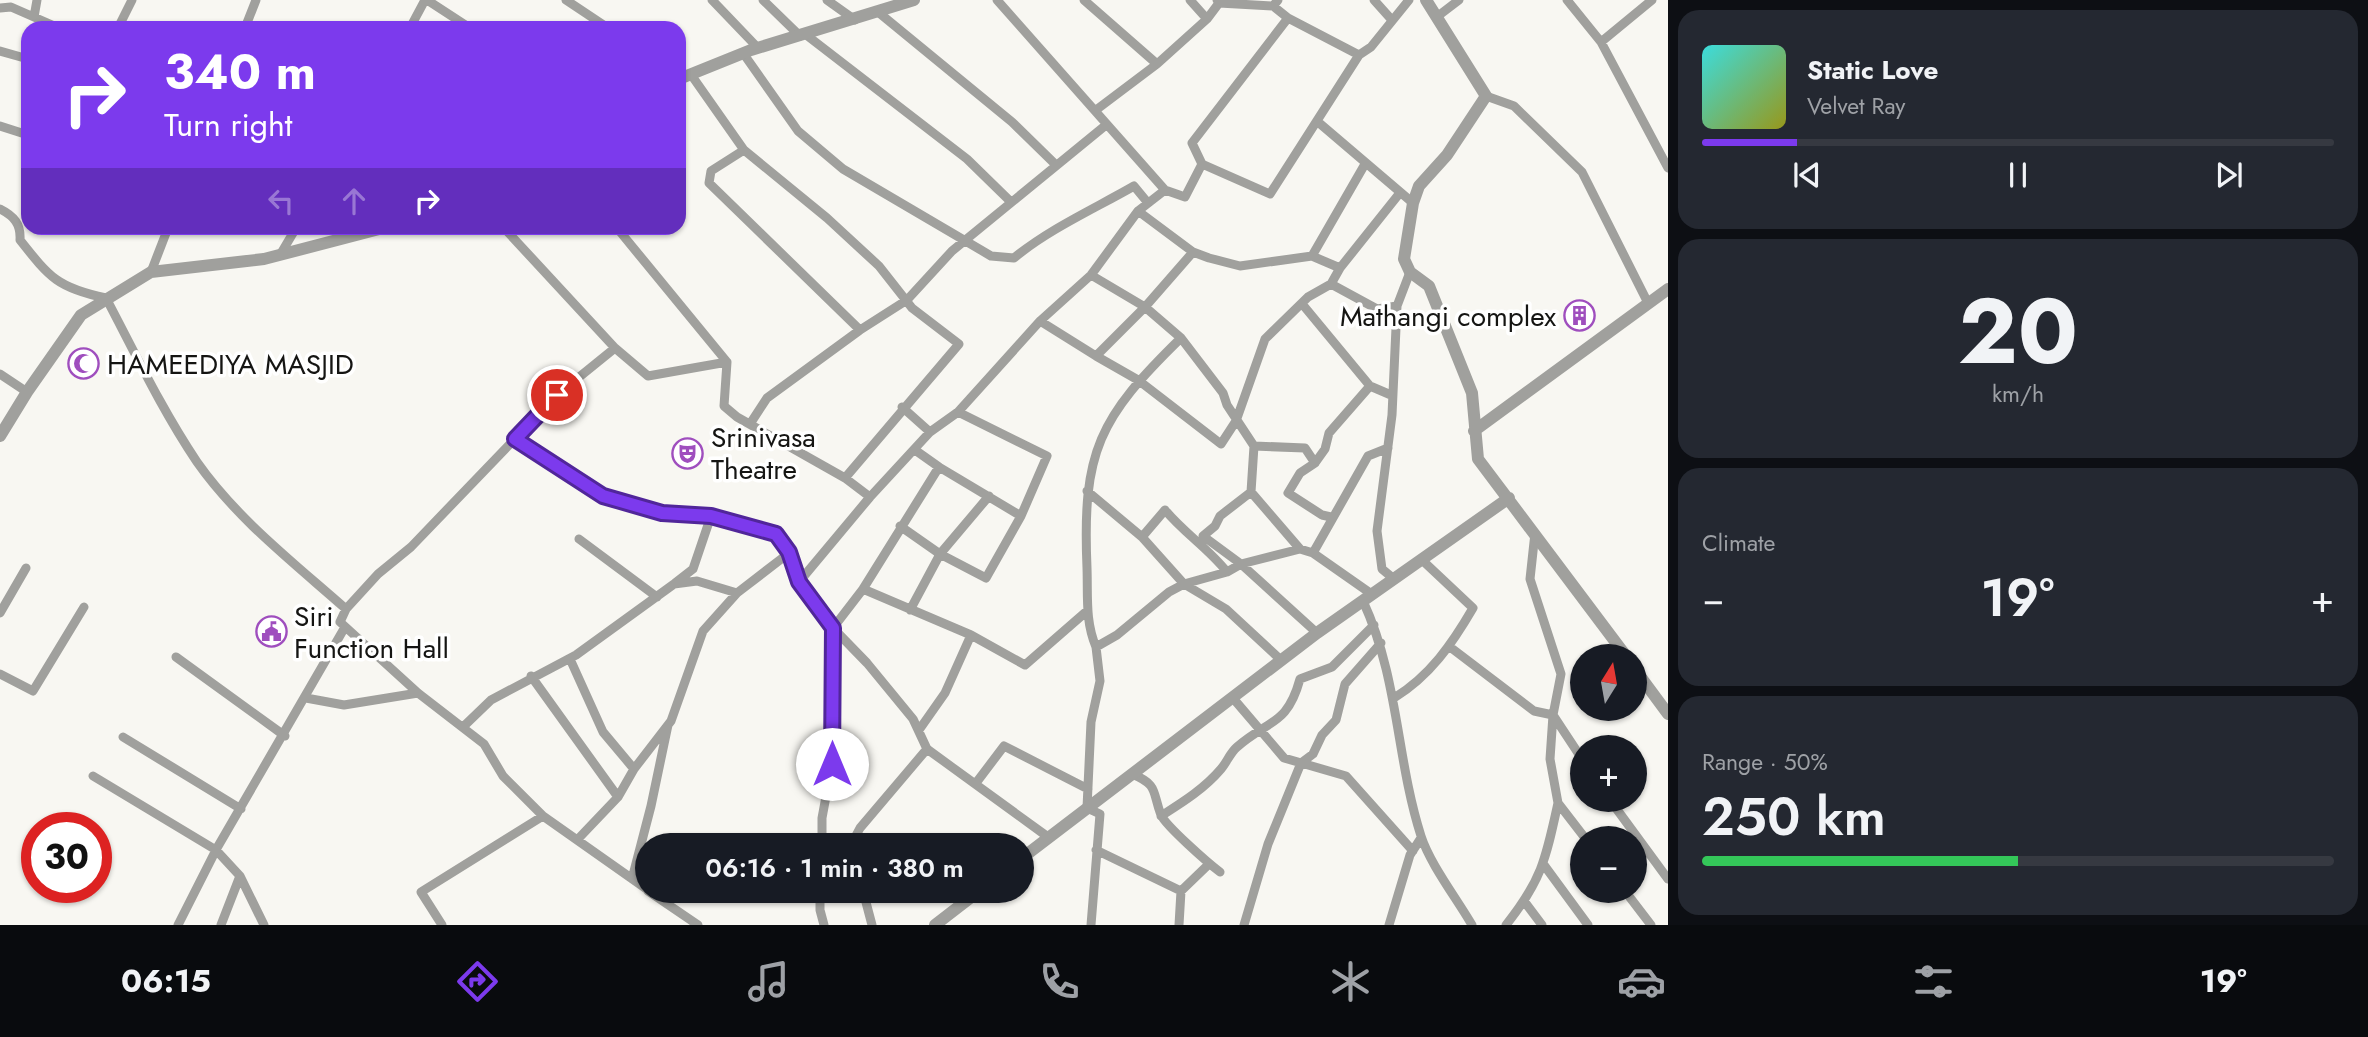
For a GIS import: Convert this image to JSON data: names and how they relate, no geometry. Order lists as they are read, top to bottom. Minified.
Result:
{"places":{"building":["Mathangi complex"],"mosque":["HAMEEDIYA MASJID"],"theatre":["Srinivasa Theatre"],"public building":["Siri Function Hall"]},"north":"top","page":{"turn":["340 m","Turn right"],"song":["Static Love","Velvet Ray"],"tile":[["20","km/h"],"Climate",["Range · 50%","250 km"]],"heat":["−","19°","+"],"map_buttons":["+","−"],"limit":"30","trip":"06:16 · 1 min · 380 m","tabs":["06:15","19°"]}}
